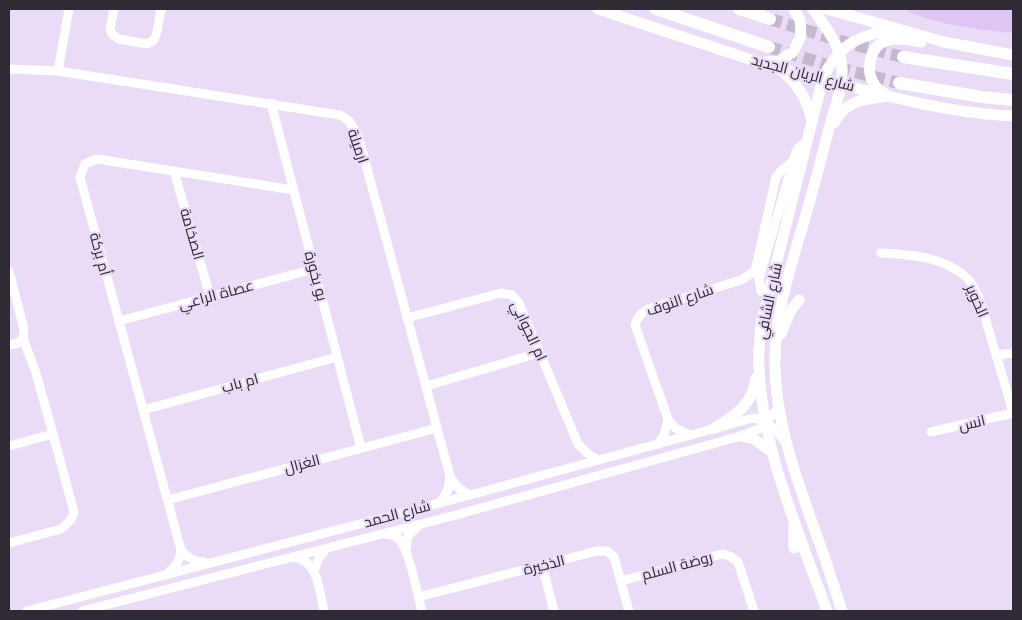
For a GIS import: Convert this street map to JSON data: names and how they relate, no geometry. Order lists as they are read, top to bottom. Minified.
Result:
{"streets":{"highway":["شارع الريان الجديد"],"main road":["شارع الشافي"],"street":["ارميلة","الصخامة","أم بركة","بو بخورة","عصاة الراعي","شارع النوف","الخوير","ام الجوابي","ام باب","انس","الغزال","شارع الحمد","الذخيرة","روضة السلم"]},"crossings":[["شارع الريان الجديد","شارع الشافي"],["ارميلة","بو بخورة"],["ارميلة","ام الجوابي"],["ارميلة","الغزال"],["ارميلة","شارع الحمد"],["الصخامة","أم بركة"],["الصخامة","عصاة الراعي"],["أم بركة","بو بخورة"],["أم بركة","عصاة الراعي"],["أم بركة","ام باب"],["أم بركة","الغزال"],["بو بخورة","عصاة الراعي"],["بو بخورة","ام باب"],["بو بخورة","الغزال"],["شارع النوف","شارع الشافي"],["شارع النوف","شارع الحمد"],["شارع الشافي","شارع الحمد"],["الخوير","انس"],["ام الجوابي","شارع الحمد"],["الذخيرة","روضة السلم"]]}
